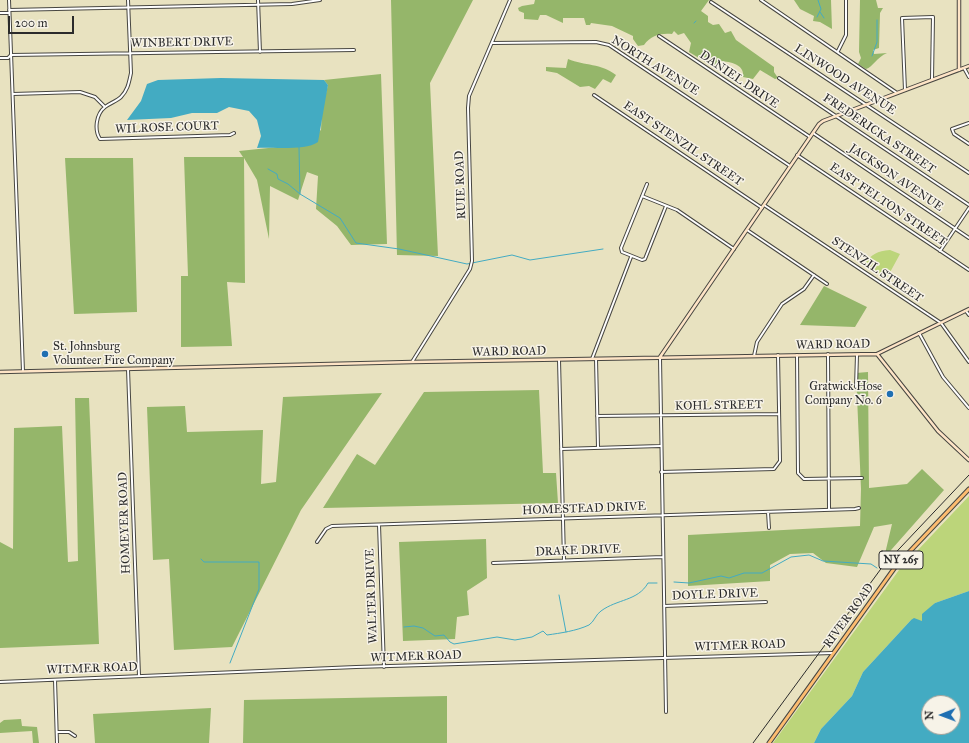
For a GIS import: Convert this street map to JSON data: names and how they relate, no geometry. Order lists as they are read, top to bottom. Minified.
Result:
{"streets":{"main road":["WARD ROAD","NY 265","RIVER ROAD"],"street":["WINBERT DRIVE","NORTH AVENUE","DANIEL DRIVE","LINWOOD AVENUE","WILROSE COURT","FREDERICKA STREET","EAST STENZIL STREET","JACKSON AVENUE","RUIE ROAD","EAST FELTON STREET","STENZIL STREET","KOHL STREET","HOMESTEAD DRIVE","HOMEYER ROAD","DRAKE DRIVE","DOYLE DRIVE","WALTER DRIVE","WITMER ROAD"]},"crossings":[["NORTH AVENUE","RUIE ROAD"],["RUIE ROAD","WARD ROAD"],["WARD ROAD","HOMEYER ROAD"],["HOMESTEAD DRIVE","WALTER DRIVE"],["HOMEYER ROAD","WITMER ROAD"],["WALTER DRIVE","WITMER ROAD"],["RIVER ROAD","WITMER ROAD"]],"places":["St. Johnsburg Volunteer Fire Company","Gratwick Hose Company No. 6"],"scale_bar":"200 m","north":"left"}
